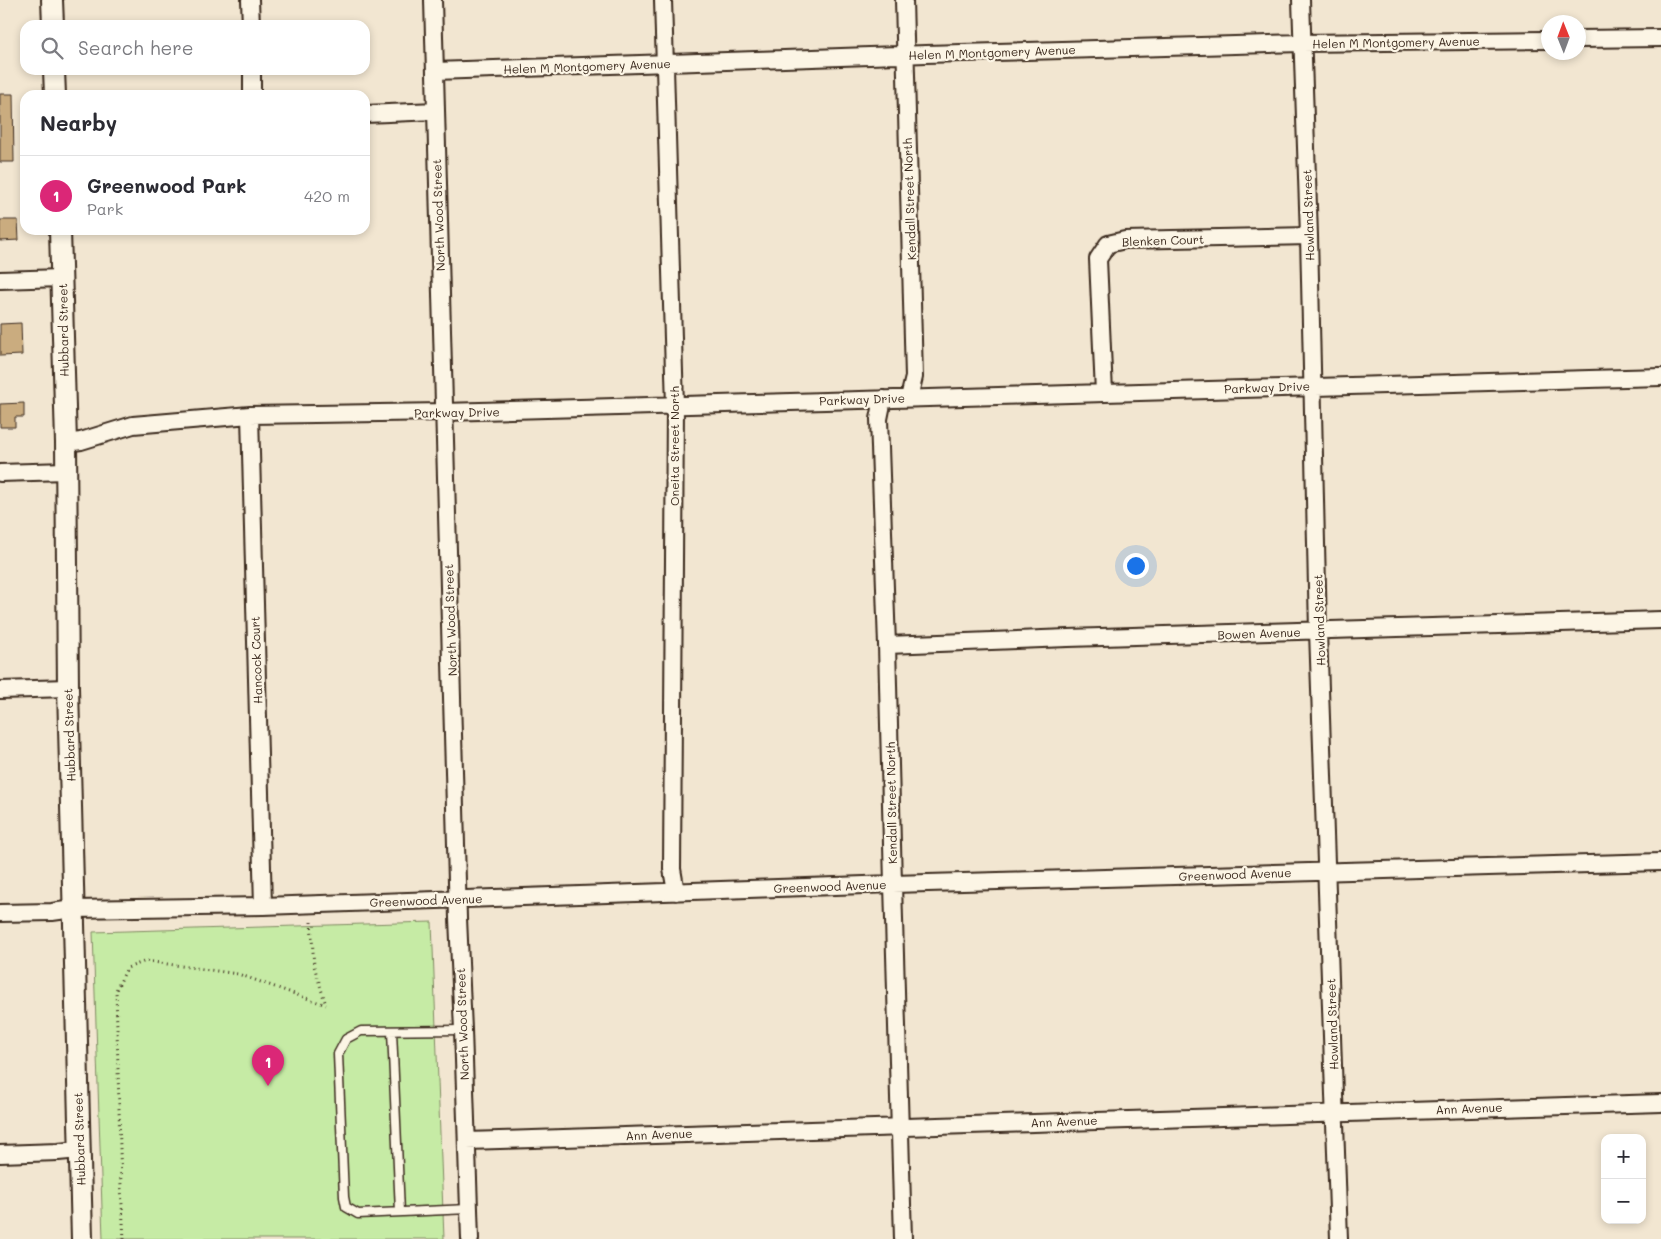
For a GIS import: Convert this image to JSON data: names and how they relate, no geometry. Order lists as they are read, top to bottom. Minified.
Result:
{"streets":{"street":["Helen M Montgomery Avenue","Kendall Street North","North Wood Street","Howland Street","Blenken Court","Hubbard Street","Parkway Drive","Oneita Street North","Bowen Avenue","Hancock Court","Greenwood Avenue","Ann Avenue"]},"crossings":[["Helen M Montgomery Avenue","Kendall Street North"],["Helen M Montgomery Avenue","North Wood Street"],["Helen M Montgomery Avenue","Howland Street"],["Helen M Montgomery Avenue","Oneita Street North"],["Kendall Street North","Parkway Drive"],["Kendall Street North","Bowen Avenue"],["Kendall Street North","Greenwood Avenue"],["Kendall Street North","Ann Avenue"],["North Wood Street","Parkway Drive"],["North Wood Street","Greenwood Avenue"],["North Wood Street","Ann Avenue"],["Howland Street","Blenken Court"],["Howland Street","Parkway Drive"],["Howland Street","Bowen Avenue"],["Howland Street","Greenwood Avenue"],["Howland Street","Ann Avenue"],["Blenken Court","Parkway Drive"],["Hubbard Street","Parkway Drive"],["Hubbard Street","Greenwood Avenue"],["Parkway Drive","Oneita Street North"],["Parkway Drive","Hancock Court"],["Oneita Street North","Greenwood Avenue"],["Hancock Court","Greenwood Avenue"]],"north":"top","page":{"search":"Search here","heading":"Nearby","list":[{"mark":"1","name":"Greenwood Park","note":"Park","value":"420 m"}],"pins":"1","map_buttons":["+","−"]}}
